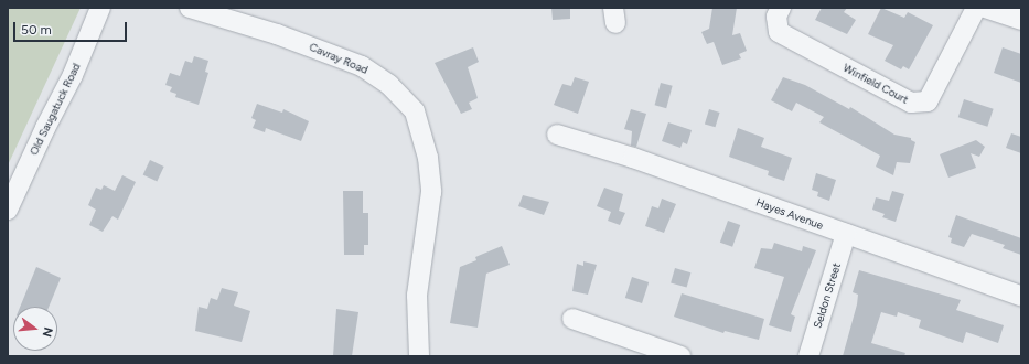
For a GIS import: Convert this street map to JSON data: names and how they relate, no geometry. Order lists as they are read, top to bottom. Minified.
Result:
{"streets":{"street":["Cavray Road","Winfield Court","Old Saugatuck Road","Hayes Avenue","Seldon Street"]},"crossings":[["Hayes Avenue","Seldon Street"]],"scale_bar":"50 m","north":"right"}
